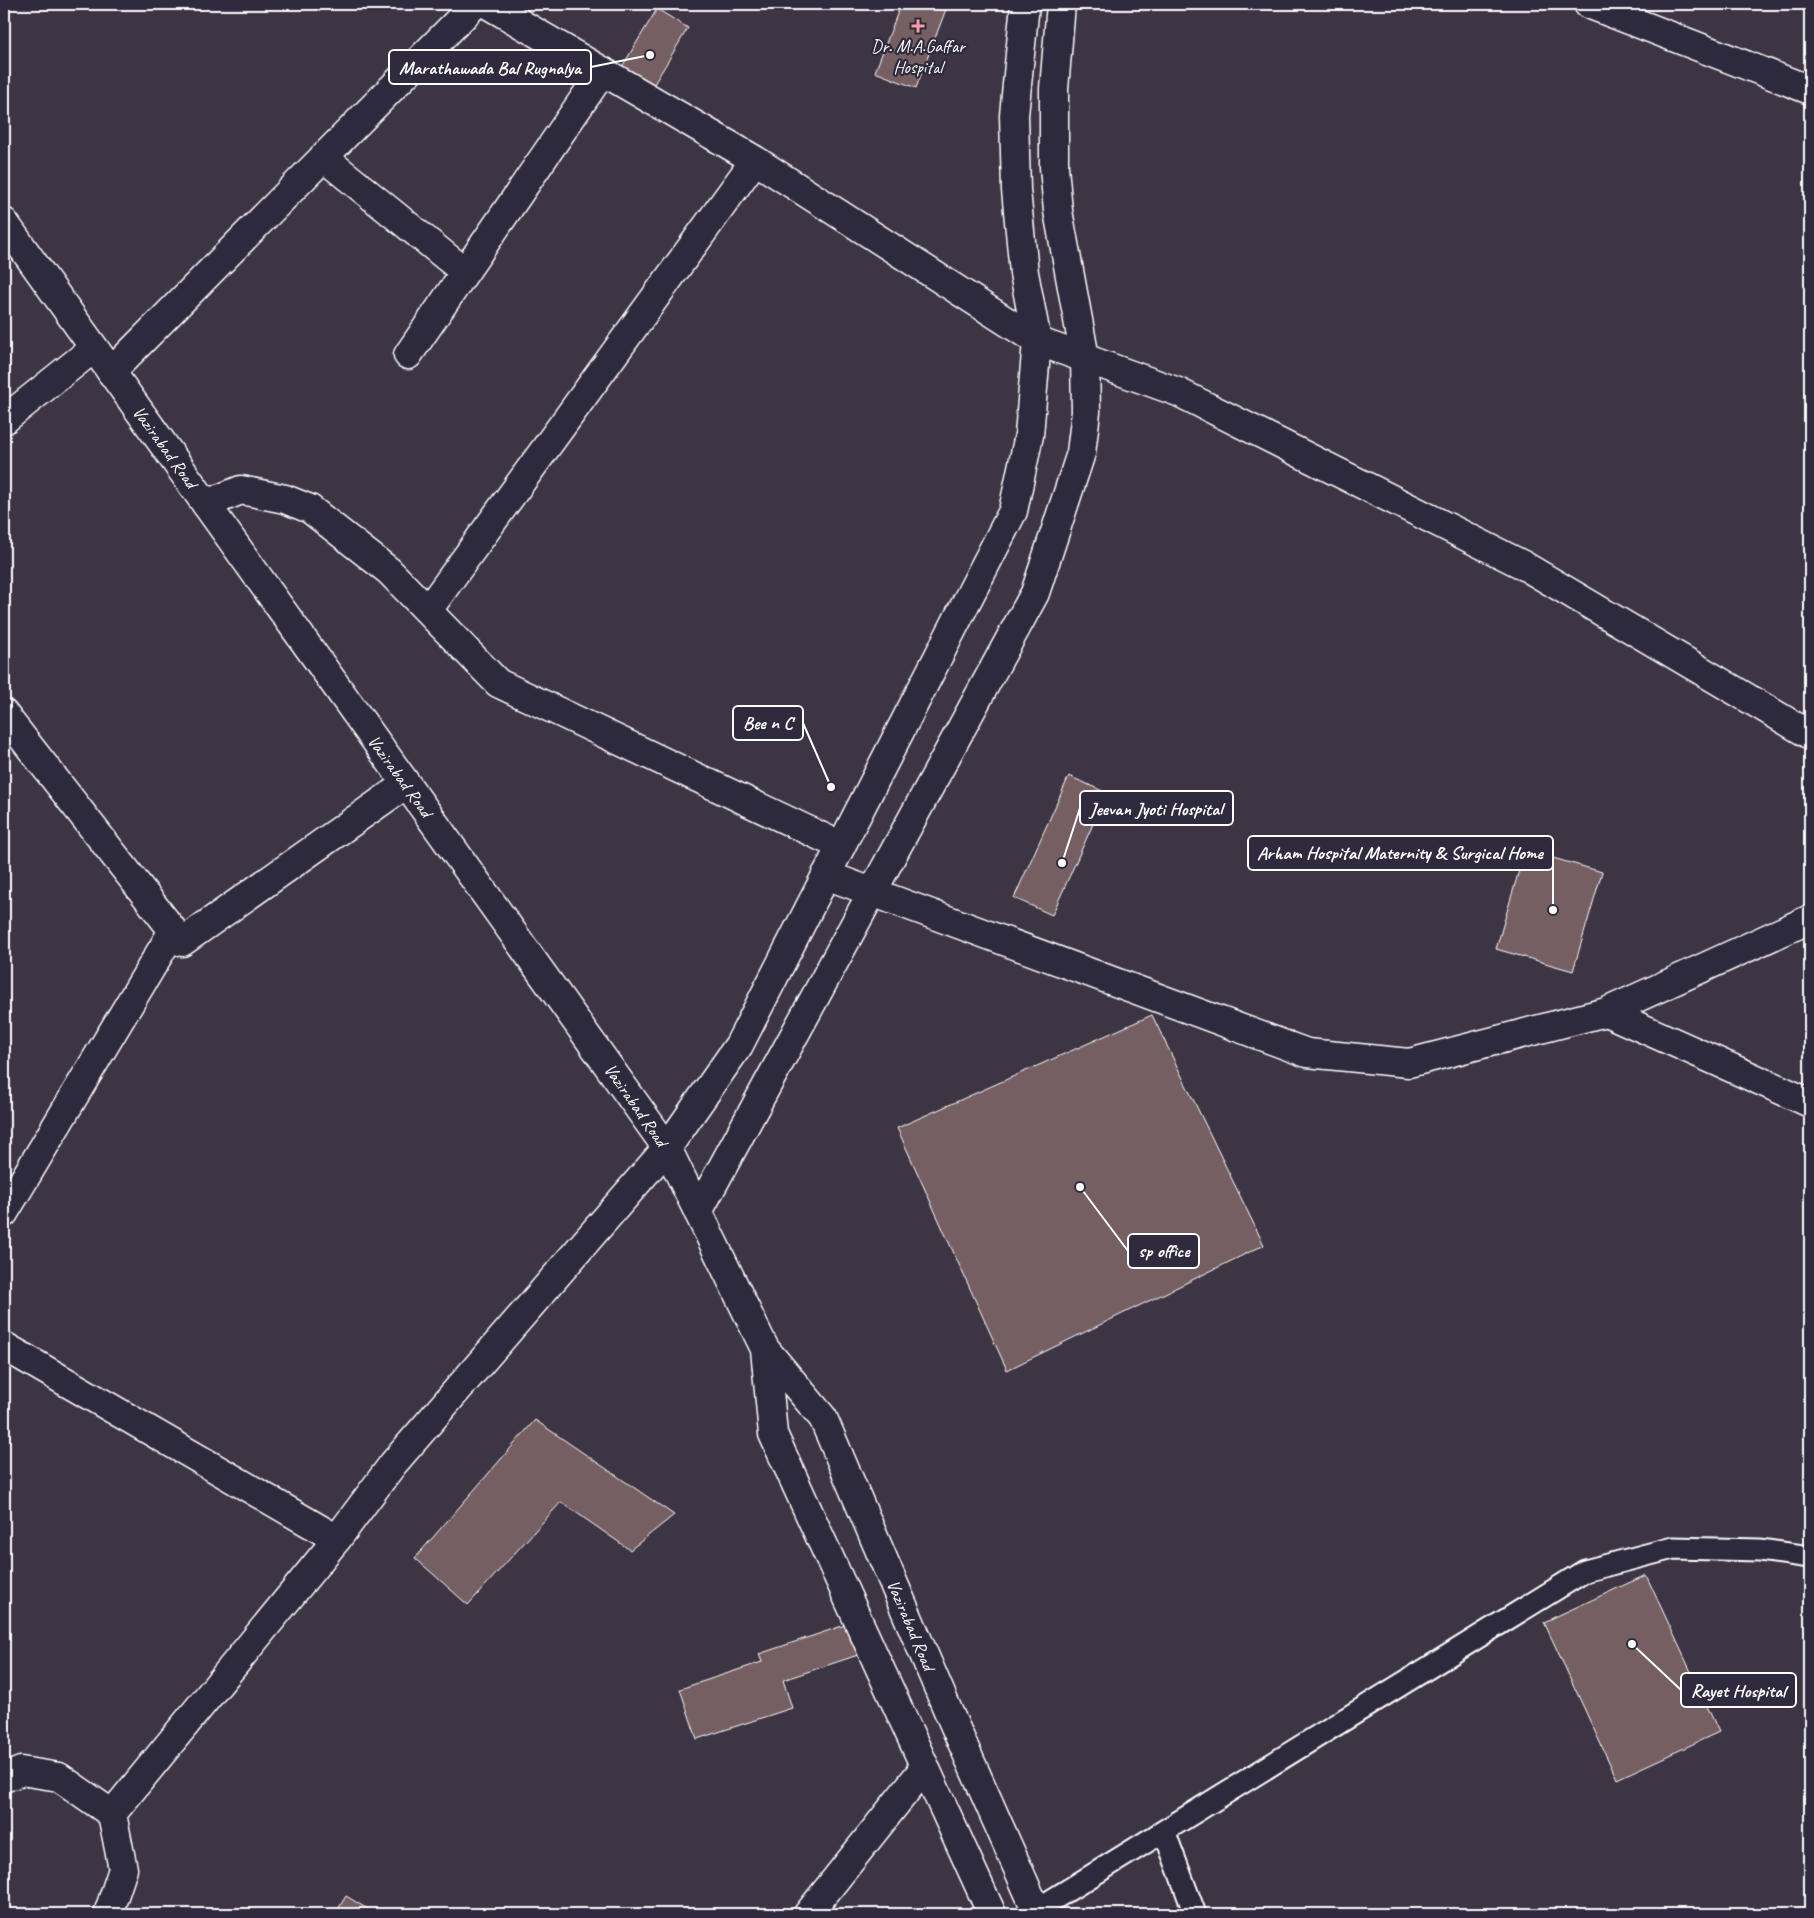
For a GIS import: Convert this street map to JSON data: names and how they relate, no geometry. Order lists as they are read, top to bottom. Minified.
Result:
{"streets":{"street":["Vazirabad Road"]},"places":{"health":["Dr. M.A.Gaffar Hospital"],"other":["Marathawada Bal Rugnalya","Bee n C","Jeevan Jyoti Hospital","Arham Hospital Maternity & Surgical Home","sp office","Rayet Hospital"]}}
